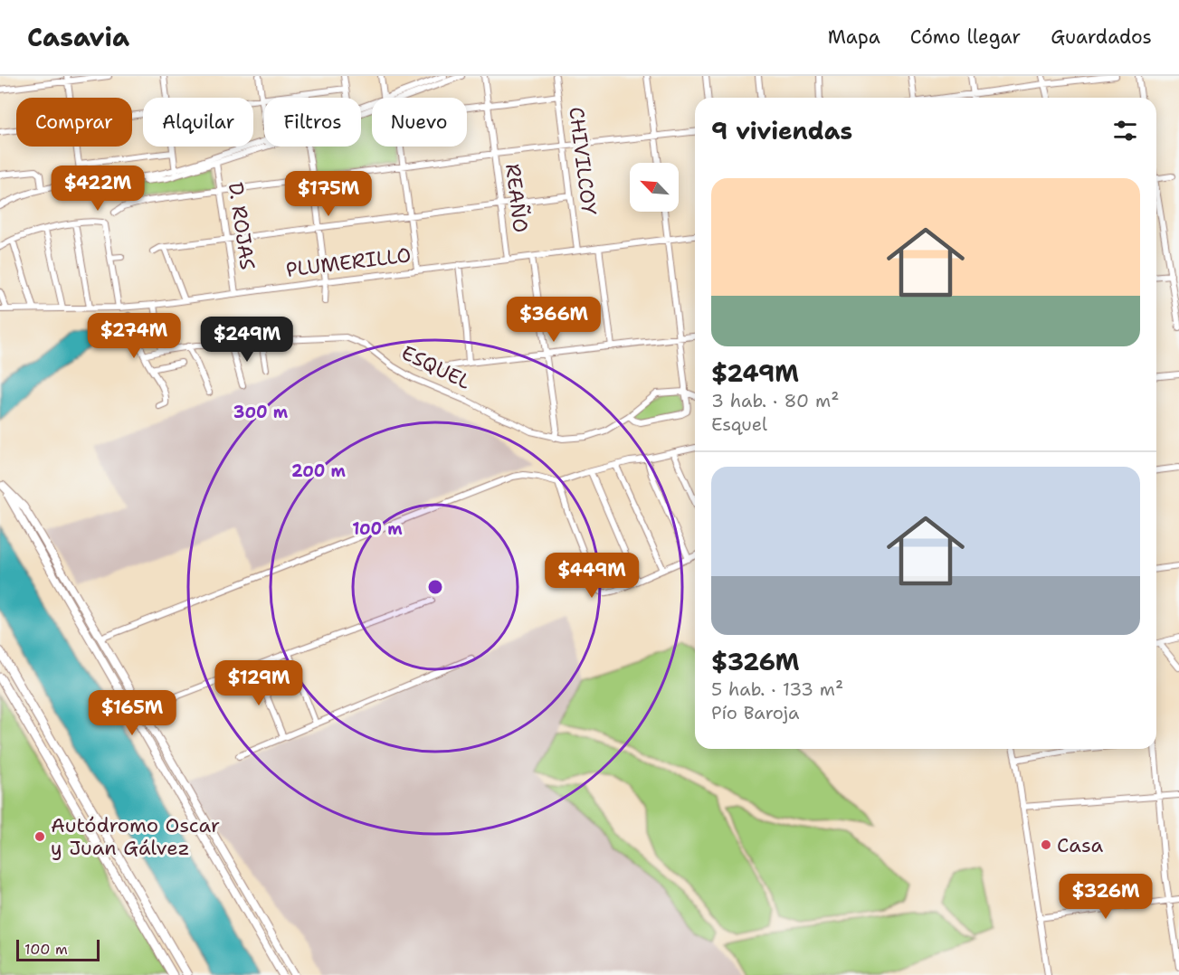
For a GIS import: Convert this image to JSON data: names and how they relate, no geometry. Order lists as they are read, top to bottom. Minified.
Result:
{"streets":{"street":["CHIVILCOY","REAÑO","D. ROJAS","PLUMERILLO","ESQUEL"]},"crossings":[["CHIVILCOY","PLUMERILLO"],["REAÑO","PLUMERILLO"],["REAÑO","ESQUEL"],["D. ROJAS","PLUMERILLO"]],"places":["Autódromo Oscar y Juan Gálvez","Casa"],"scale_bar":"100 m","north":"top left","page":{"header":"Casavia","nav":["Mapa","Cómo llegar","Guardados"],"chip":["Comprar","Alquilar","Filtros","Nuevo"],"heading":"9 viviendas","list":[{"name":"$249M","note":"3 hab. · 80 m² · Esquel"},{"name":"$326M","note":"5 hab. · 133 m² · Pío Baroja"}],"price":["$422M","$175M","$366M","$274M","$249M","$449M","$129M","$165M","$326M"],"scale":"100 m"},"rings":["300 m","200 m","100 m"]}
